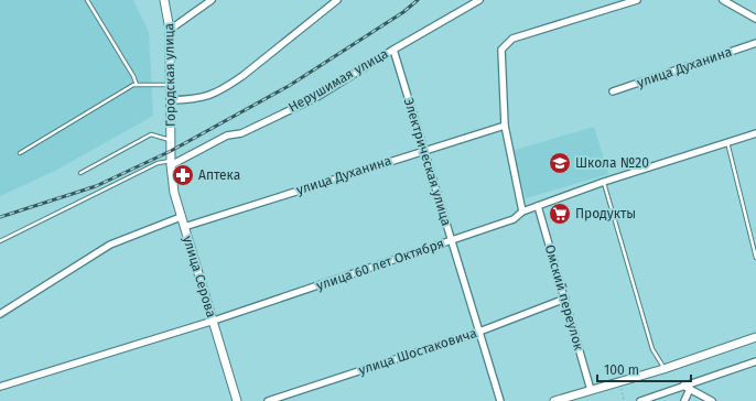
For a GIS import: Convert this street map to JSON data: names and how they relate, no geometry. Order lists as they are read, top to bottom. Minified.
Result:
{"streets":{"street":["улица Духанина","Городская улица","Нерушимая улица","Электрическая улица","улица 60 лет Октября","улица Серова","Омский переулок","улица Шостаковича"]},"crossings":[["улица Духанина","Электрическая улица"],["улица Духанина","улица Серова"],["Городская улица","улица Серова"],["Нерушимая улица","Электрическая улица"],["Нерушимая улица","улица Серова"],["Электрическая улица","улица 60 лет Октября"],["Электрическая улица","улица Шостаковича"],["улица 60 лет Октября","улица Серова"],["улица 60 лет Октября","Омский переулок"],["Омский переулок","улица Шостаковича"]],"places":{"school or university":["Школа №20"],"pharmacy":["Аптека"],"supermarket":["Продукты"]},"scale_bar":"100 m"}
